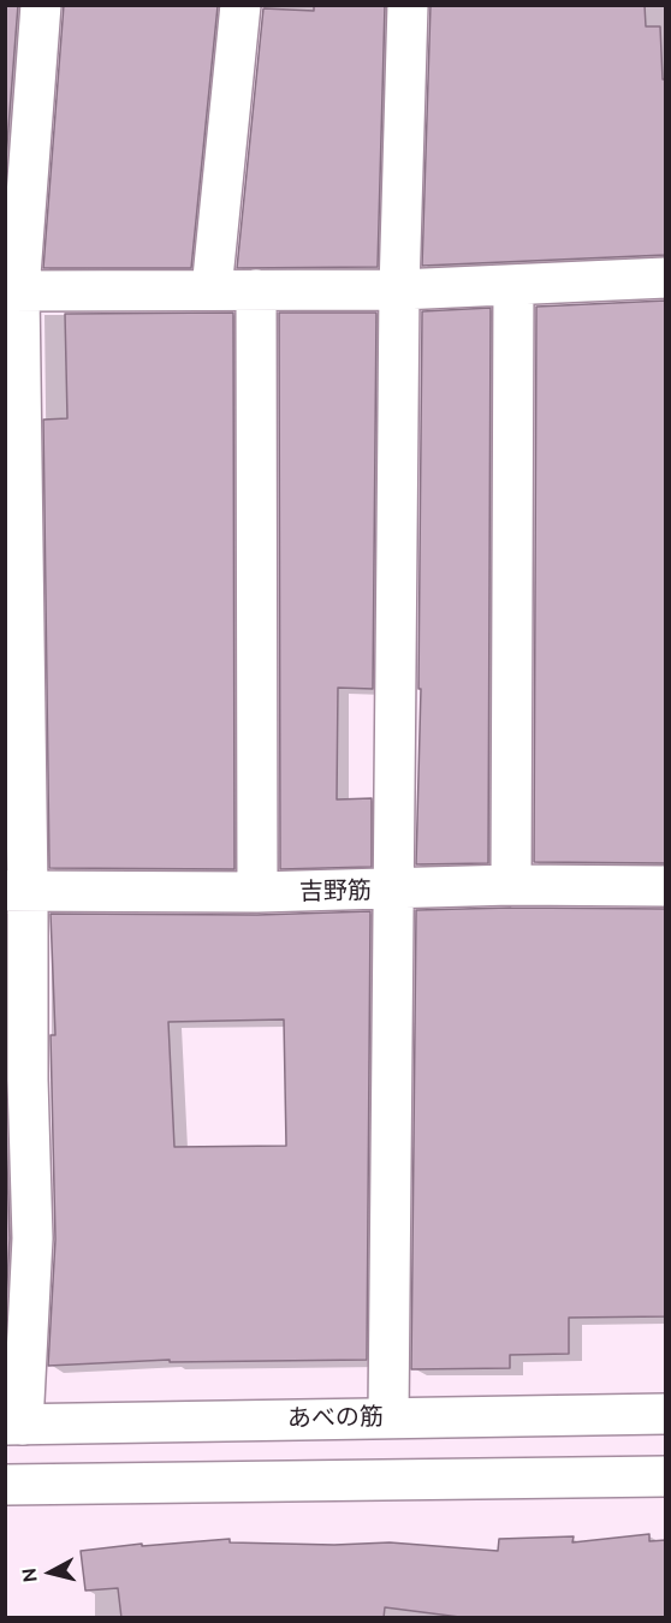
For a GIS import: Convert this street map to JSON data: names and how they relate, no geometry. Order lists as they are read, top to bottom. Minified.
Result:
{"streets":{"street":["吉野筋","あべの筋"]},"north":"left"}
